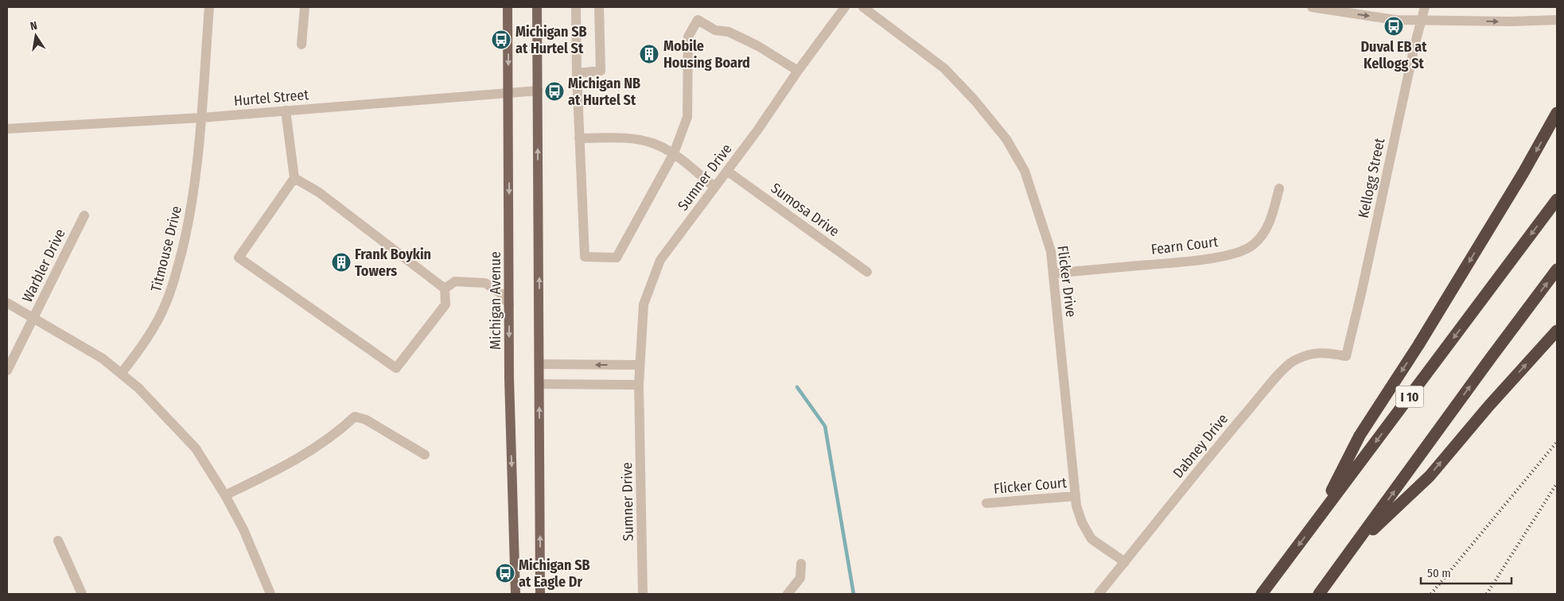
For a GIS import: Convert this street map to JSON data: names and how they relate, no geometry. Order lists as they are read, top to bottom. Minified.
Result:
{"streets":{"highway":["I 10"],"main road":["Michigan Avenue"],"street":["Hurtel Street","Sumner Drive","Kellogg Street","Sumosa Drive","Fearn Court","Titmouse Drive","Warbler Drive","Flicker Drive","Dabney Drive","Flicker Court"]},"crossings":[["Hurtel Street","Titmouse Drive"],["Hurtel Street","Michigan Avenue"],["Sumner Drive","Sumosa Drive"],["Kellogg Street","Dabney Drive"],["Fearn Court","Flicker Drive"],["Flicker Drive","Dabney Drive"],["Flicker Drive","Flicker Court"]],"places":{"bus stop":["Duval EB at Kellogg St","Michigan SB at Hurtel St","Michigan NB at Hurtel St","Michigan SB at Eagle Dr"],"building":["Mobile Housing Board","Frank Boykin Towers"]},"scale_bar":"50 m","north":"top"}
